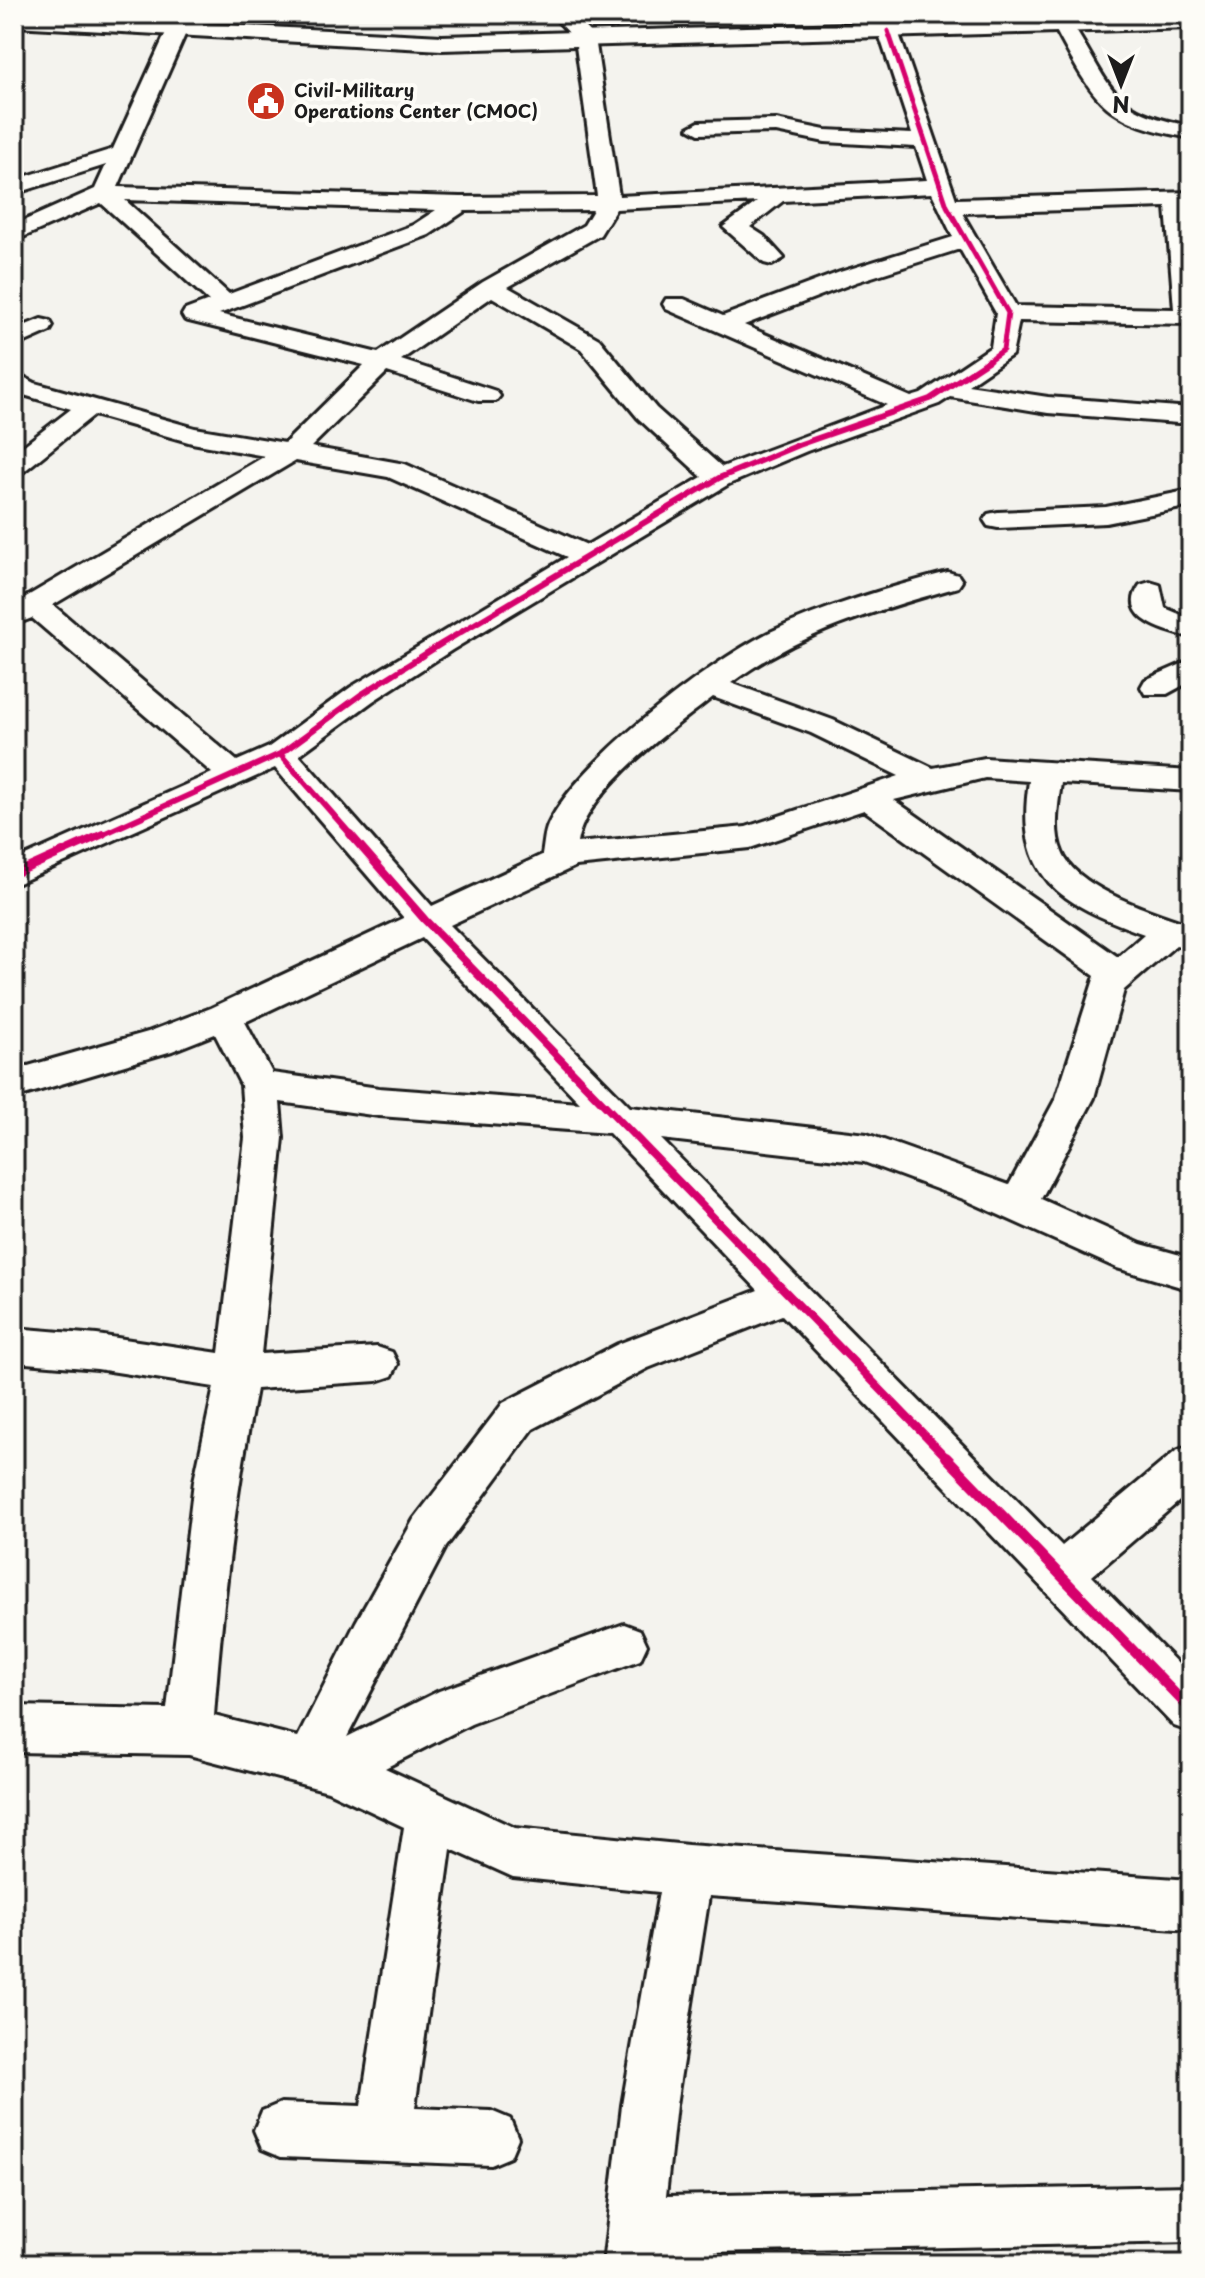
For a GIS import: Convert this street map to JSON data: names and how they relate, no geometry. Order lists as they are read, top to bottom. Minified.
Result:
{"places":{"public building":["Civil-Military Operations Center (CMOC)"]},"north":"bottom"}
